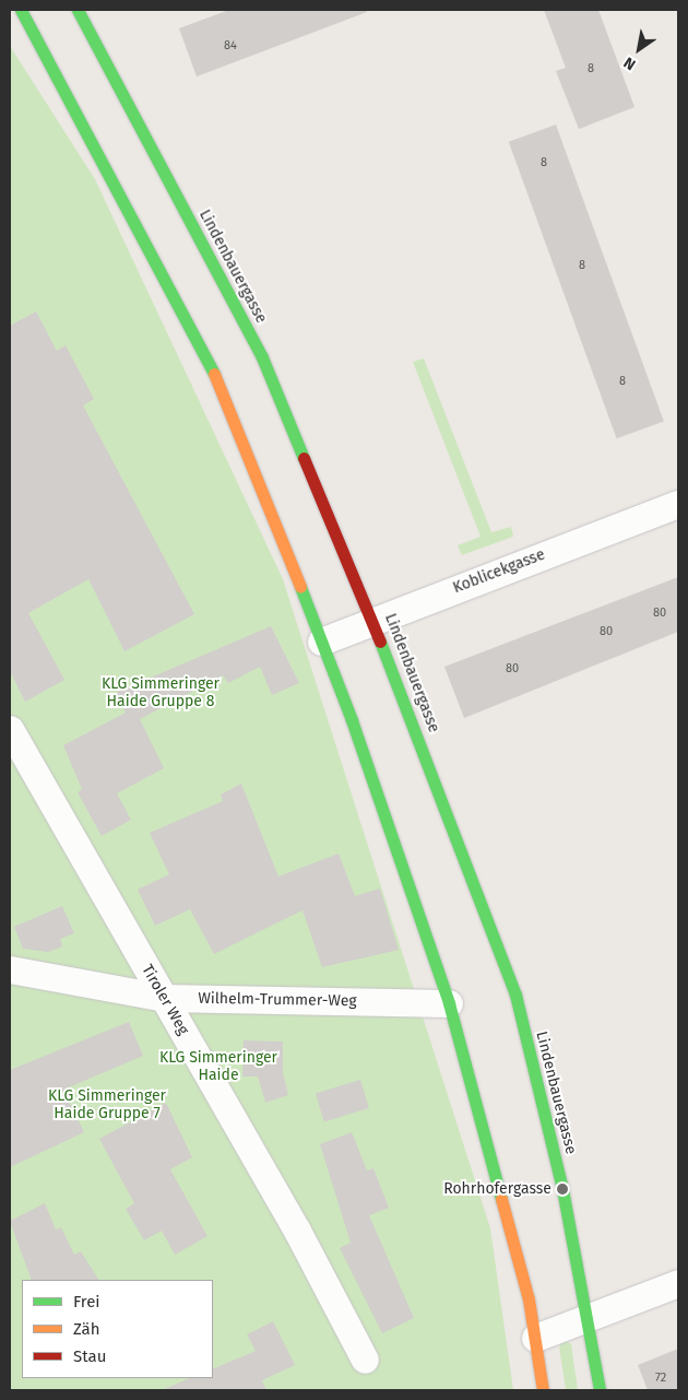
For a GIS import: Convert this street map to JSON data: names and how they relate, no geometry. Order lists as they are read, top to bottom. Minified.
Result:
{"streets":{"street":["Lindenbauergasse","Koblicekgasse","Tiroler Weg","Wilhelm-Trummer-Weg"]},"crossings":[["Lindenbauergasse","Koblicekgasse"],["Tiroler Weg","Wilhelm-Trummer-Weg"]],"parks":["KLG Simmeringer Haide Gruppe 8","KLG Simmeringer Haide","KLG Simmeringer Haide Gruppe 7"],"places":["Rohrhofergasse"],"house_numbers":["84","8","8","8","8","80","80","80","72"],"legend":["Frei","Zäh","Stau"],"north":"bottom left"}
